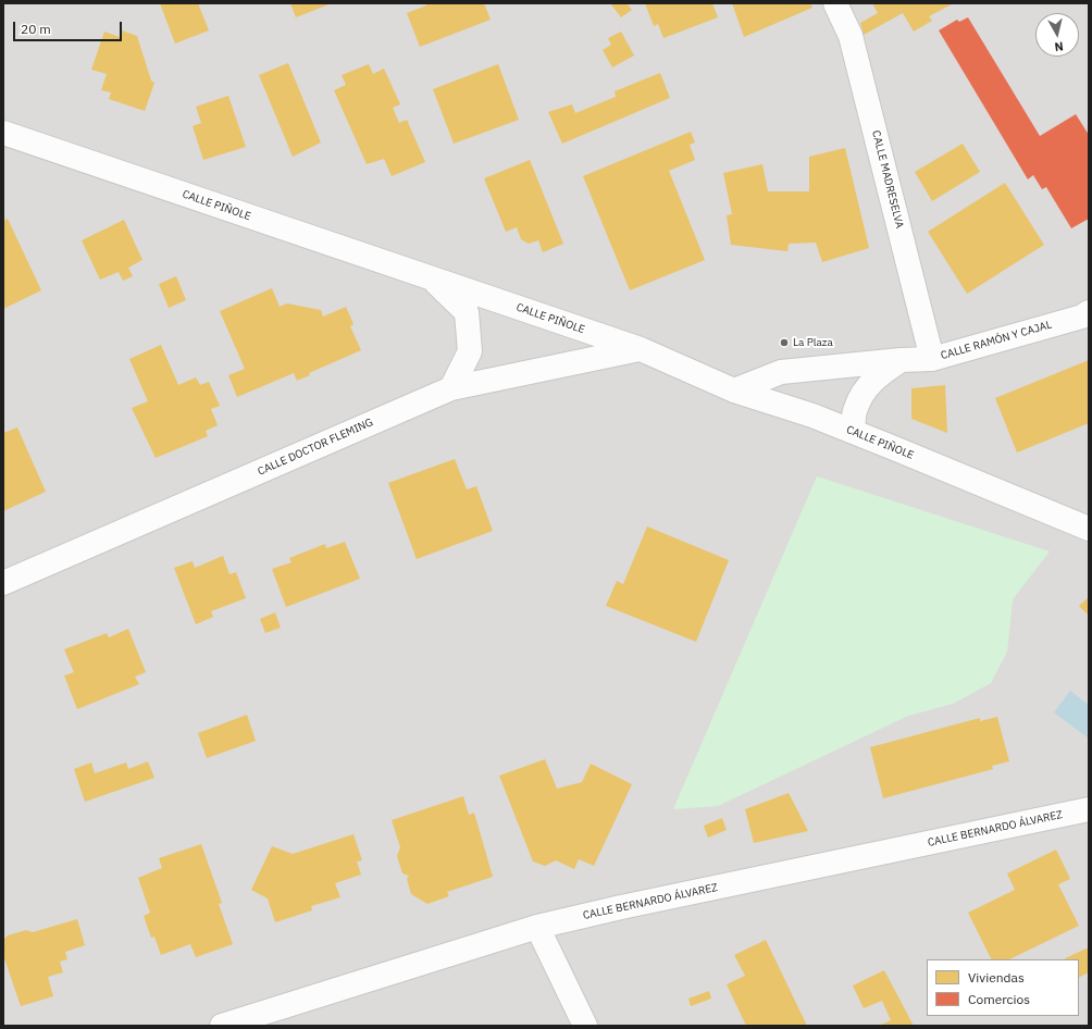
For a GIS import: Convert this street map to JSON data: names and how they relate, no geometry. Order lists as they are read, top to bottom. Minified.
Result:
{"streets":{"street":["CALLE MADRESELVA","CALLE PIÑOLE","CALLE RAMÓN Y CAJAL","CALLE DOCTOR FLEMING","CALLE BERNARDO ÁLVAREZ"]},"crossings":[["CALLE MADRESELVA","CALLE RAMÓN Y CAJAL"],["CALLE PIÑOLE","CALLE RAMÓN Y CAJAL"],["CALLE PIÑOLE","CALLE DOCTOR FLEMING"]],"places":["La Plaza"],"legend":["Viviendas","Comercios"],"scale_bar":"20 m","north":"bottom"}
